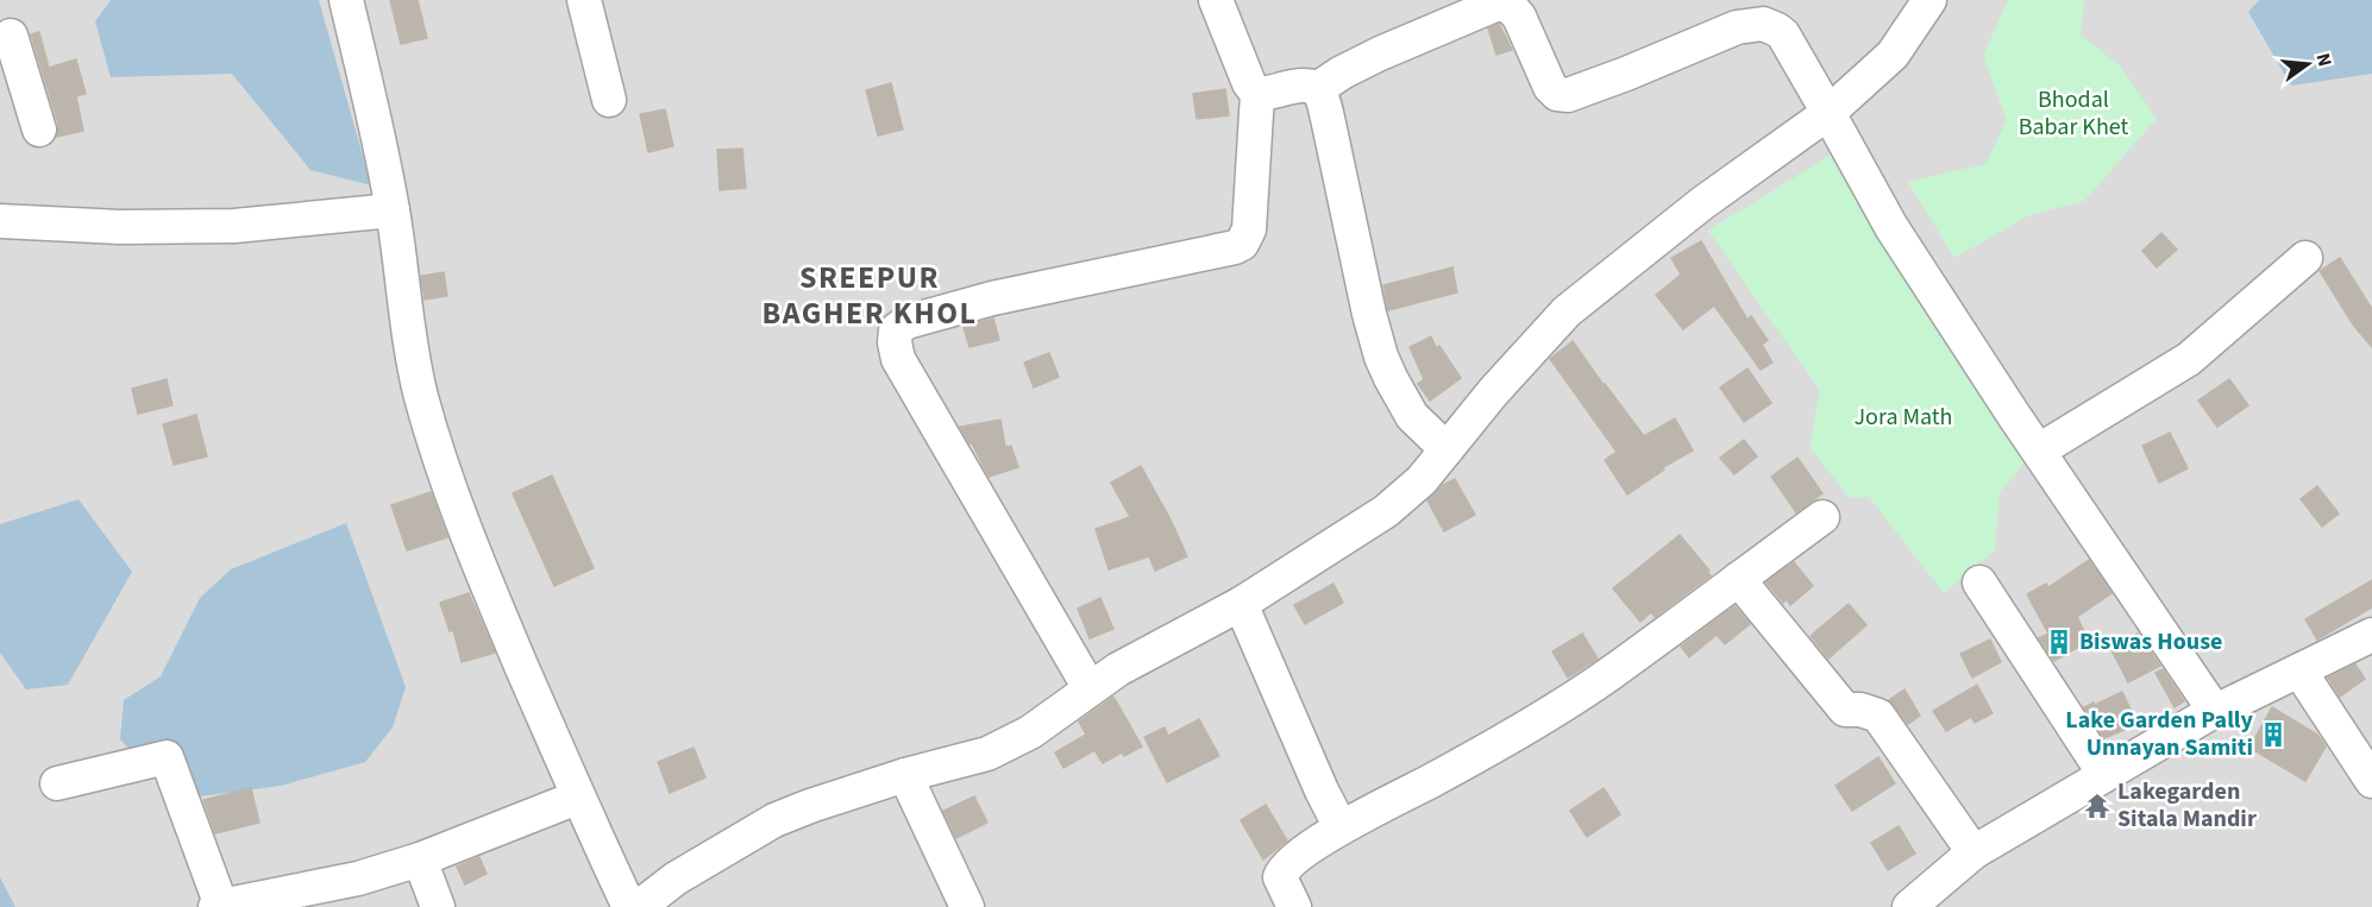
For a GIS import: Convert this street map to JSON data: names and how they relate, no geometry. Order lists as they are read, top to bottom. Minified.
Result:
{"districts":["SREEPUR BAGHER KHOL"],"parks":["Bhodal Babar Khet","Jora Math"],"places":{"building":["Biswas House","Lake Garden Pally Unnayan Samiti"],"temple":["Lakegarden Sitala Mandir"]},"north":"right"}
